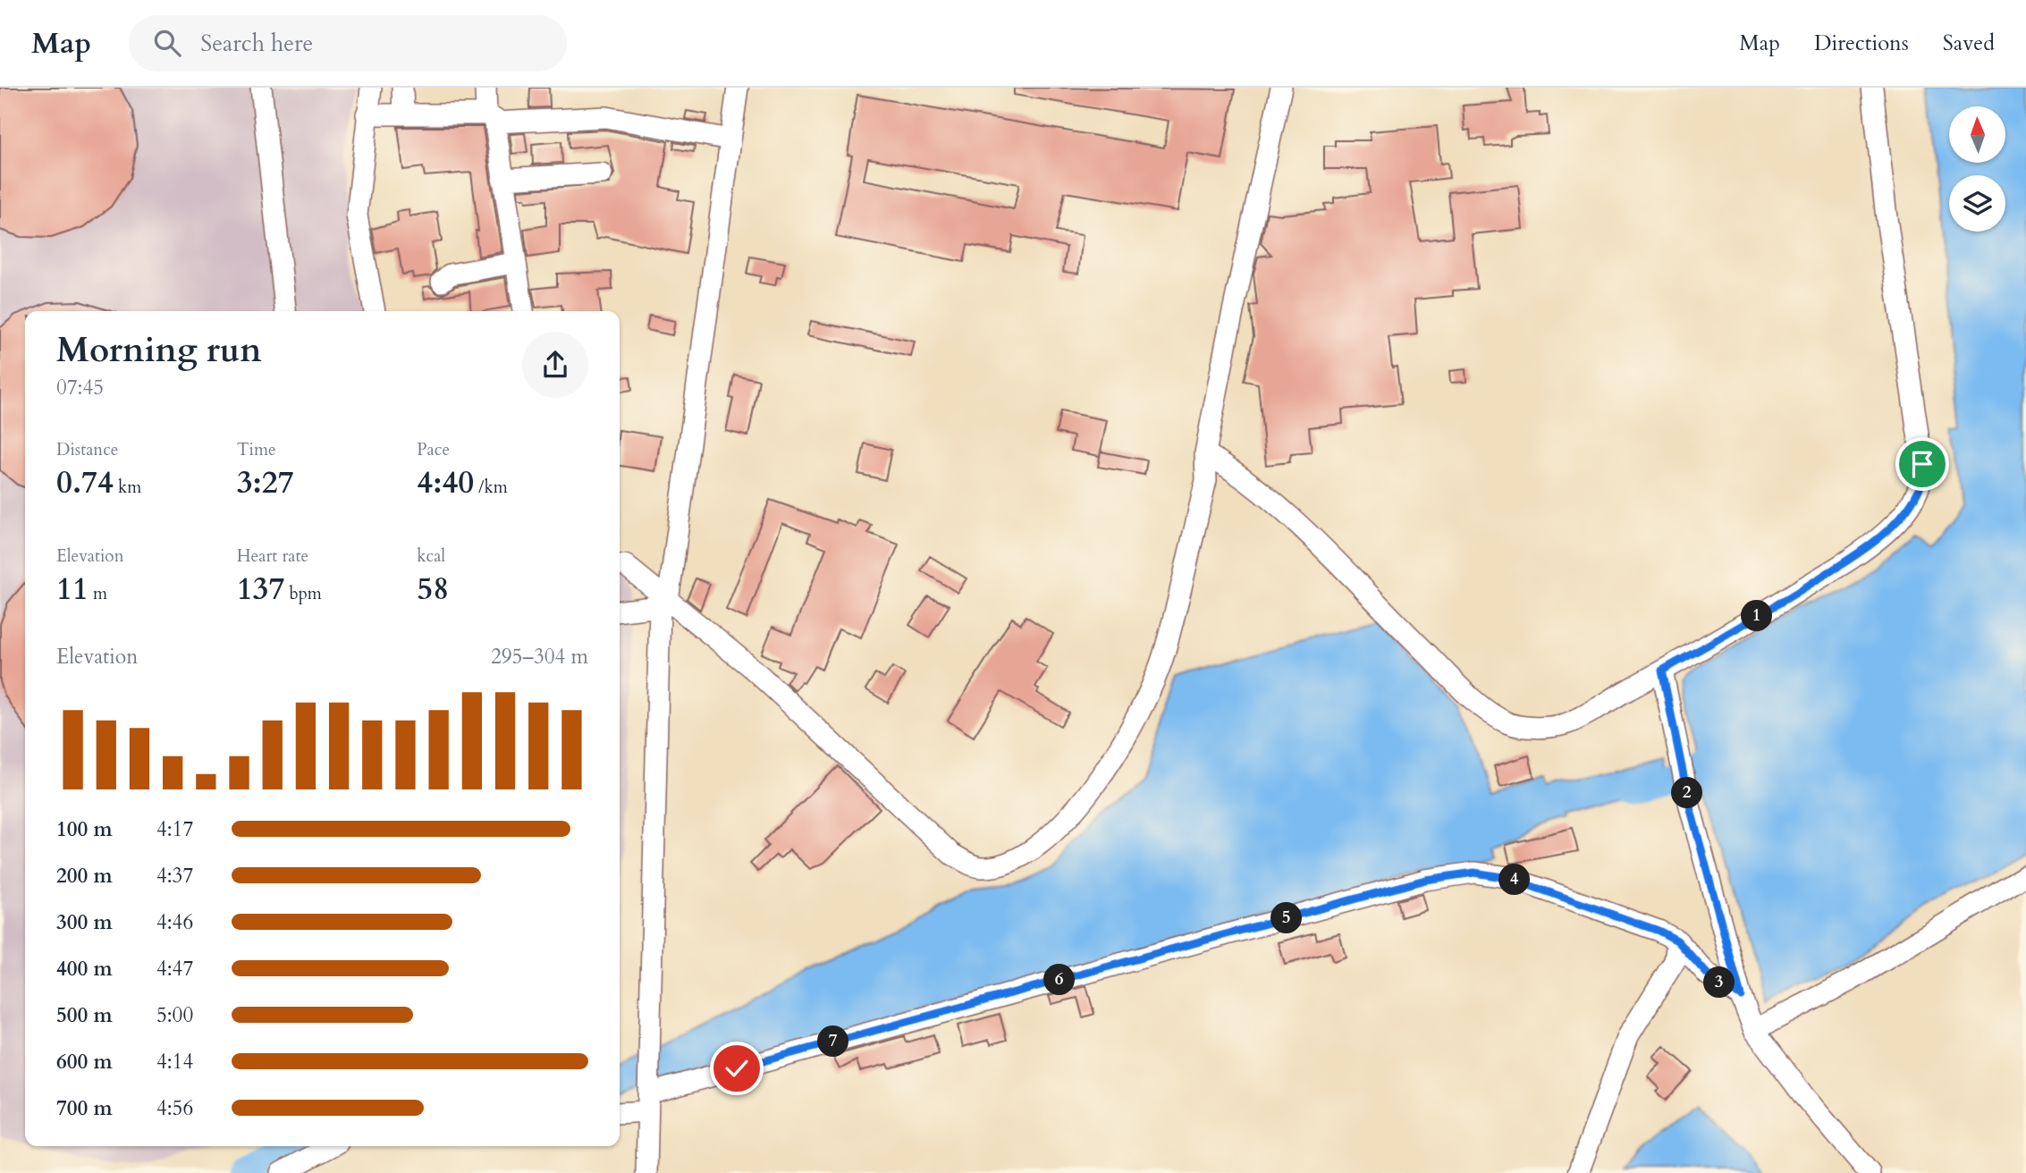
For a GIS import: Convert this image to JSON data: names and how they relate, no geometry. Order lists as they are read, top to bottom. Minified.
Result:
{"north":"top","page":{"header":"Map","search":"Search here","nav":["Map","Directions","Saved"],"heading":["Morning run","07:45"],"stats":[["Distance","0.74 km"],["Time","3:27"],["Pace","4:40 /km"],["Elevation","11 m"],["Heart rate","137 bpm"],["kcal","58"]],"pins":["1","2","4","5","6","3","7"],"chart":["Elevation","295–304 m"],"list":[{"name":"100 m","note":"4:17"},{"name":"200 m","note":"4:37"},{"name":"300 m","note":"4:46"},{"name":"400 m","note":"4:47"},{"name":"500 m","note":"5:00"},{"name":"600 m","note":"4:14"},{"name":"700 m","note":"4:56"}]}}
